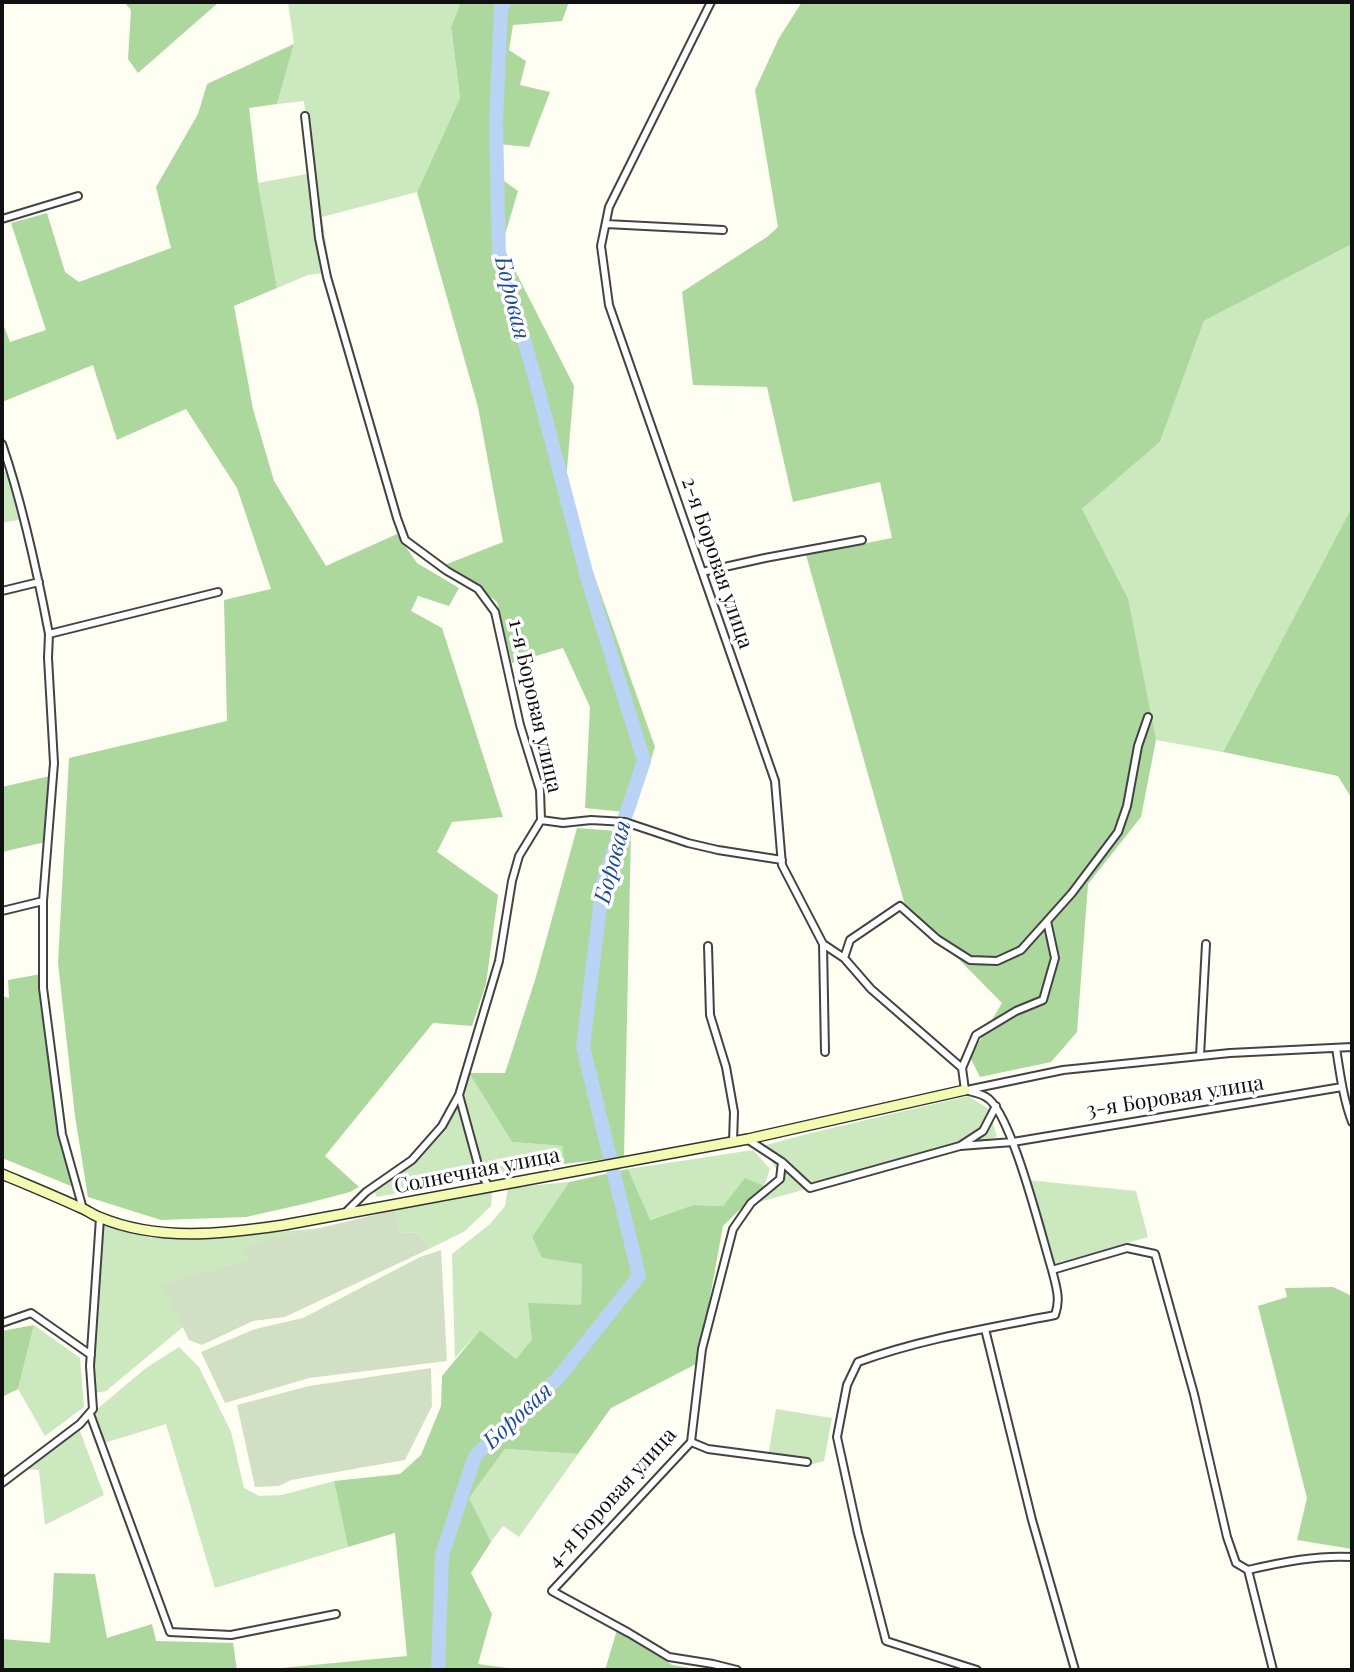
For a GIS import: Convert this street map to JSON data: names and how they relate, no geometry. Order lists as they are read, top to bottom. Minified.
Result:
{"streets":{"street":["2-я Боровая улица","1-я Боровая улица","3-я Боровая улица","Солнечная улица","4-я Боровая улица"]},"crossings":[["1-я Боровая улица","Солнечная улица"]],"water":["Боровая"]}
